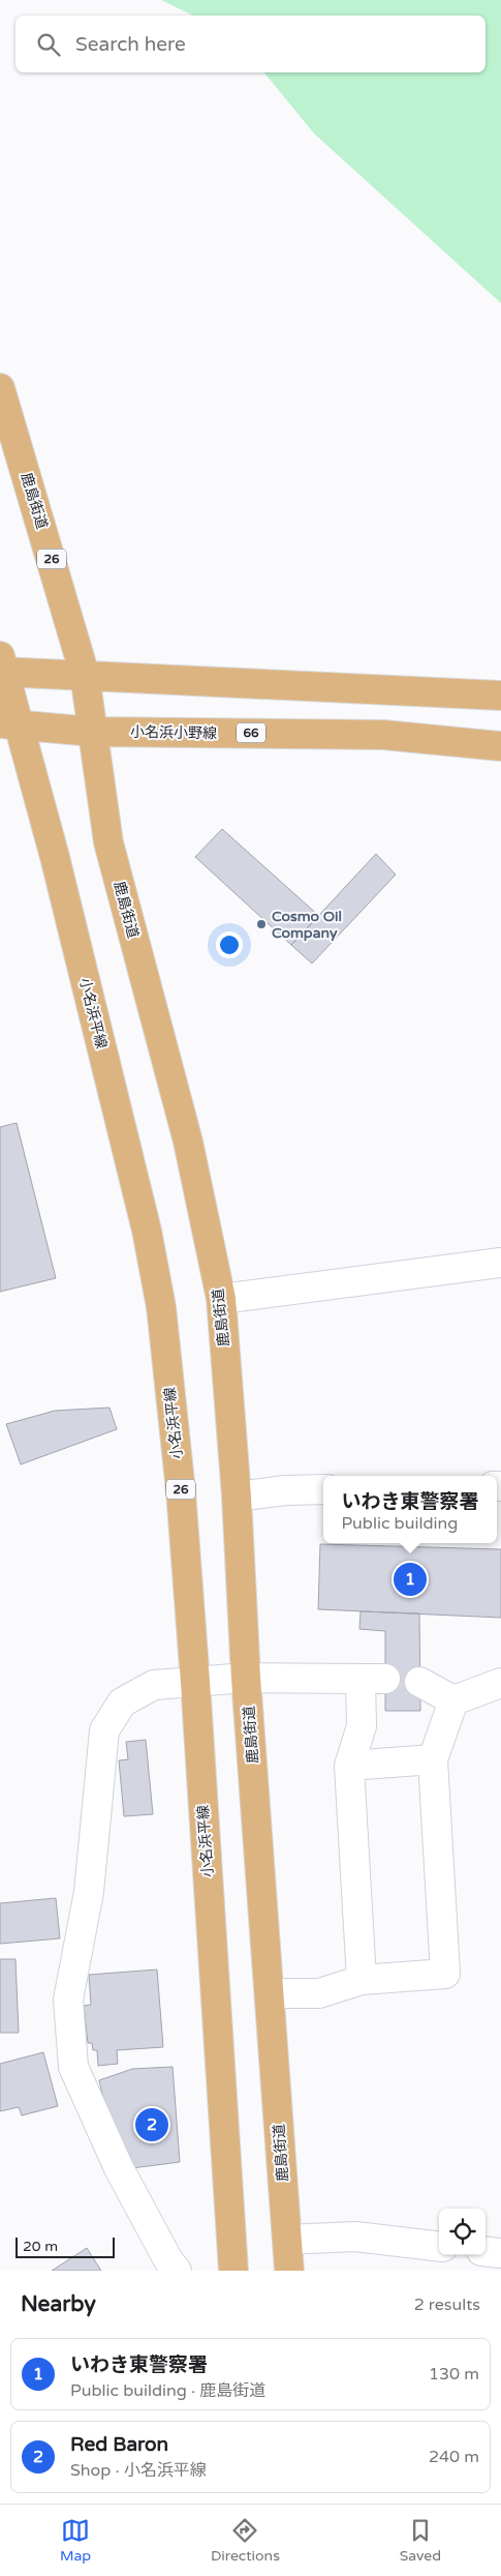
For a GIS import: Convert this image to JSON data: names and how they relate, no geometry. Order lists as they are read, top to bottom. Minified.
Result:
{"streets":{"main road":["鹿島街道","26","小名浜小野線","66","小名浜平線"]},"crossings":[["鹿島街道","小名浜小野線"],["小名浜小野線","小名浜平線"]],"places":["Cosmo Oil Company"],"scale_bar":"20 m","page":{"search":"Search here","popup":["いわき東警察署","Public building"],"pins":["1","2"],"scale":"20 m","heading":["Nearby","2 results"],"list":[{"mark":"1","name":"いわき東警察署","note":"Public building · 鹿島街道","value":"130 m"},{"mark":"2","name":"Red Baron","note":"Shop · 小名浜平線","value":"240 m"}],"nav":["Map","Directions","Saved"]}}
